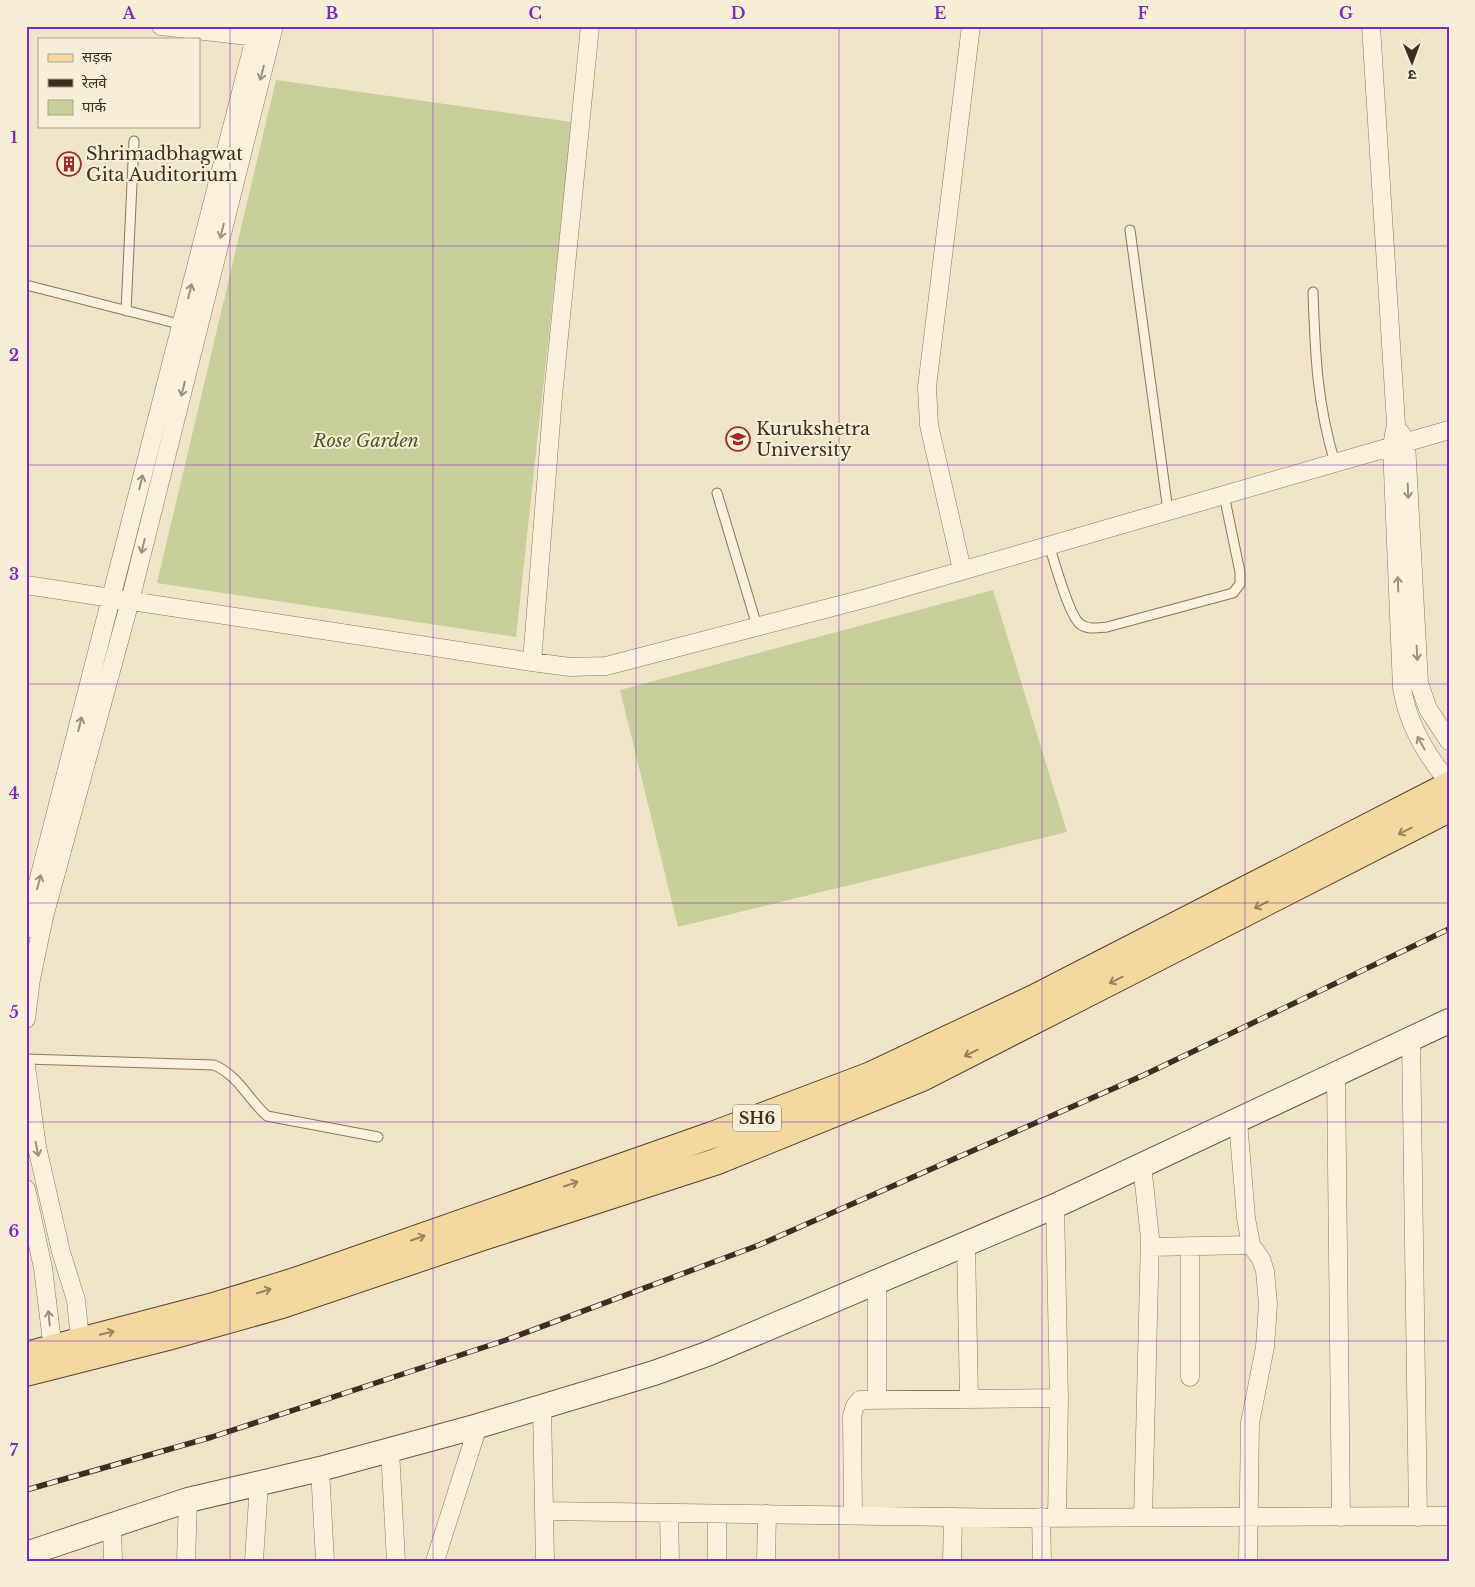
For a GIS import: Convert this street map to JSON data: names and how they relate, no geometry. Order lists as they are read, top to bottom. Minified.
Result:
{"streets":{"main road":["SH6"]},"parks":["Rose Garden"],"places":{"building":["Shrimadbhagwat Gita Auditorium"],"school or university":["Kurukshetra University"]},"legend":["सड़क","रेलवे","पार्क"],"north":"bottom","grid":{"columns":["A","B","C","D","E","F","G"],"rows":["1","2","3","4","5","6","7"]}}
